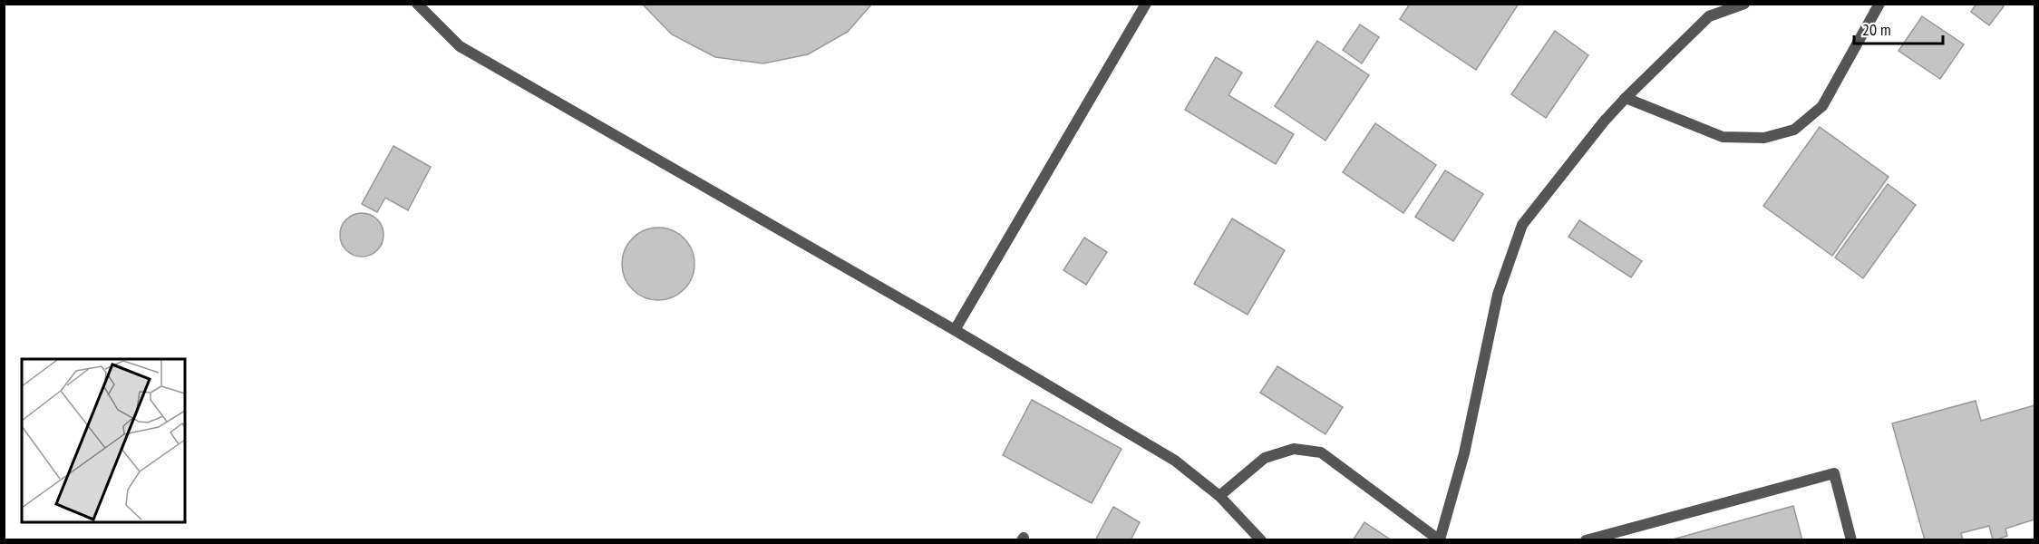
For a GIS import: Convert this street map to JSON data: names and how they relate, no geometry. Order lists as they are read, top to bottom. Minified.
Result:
{"scale_bar":"20 m"}
